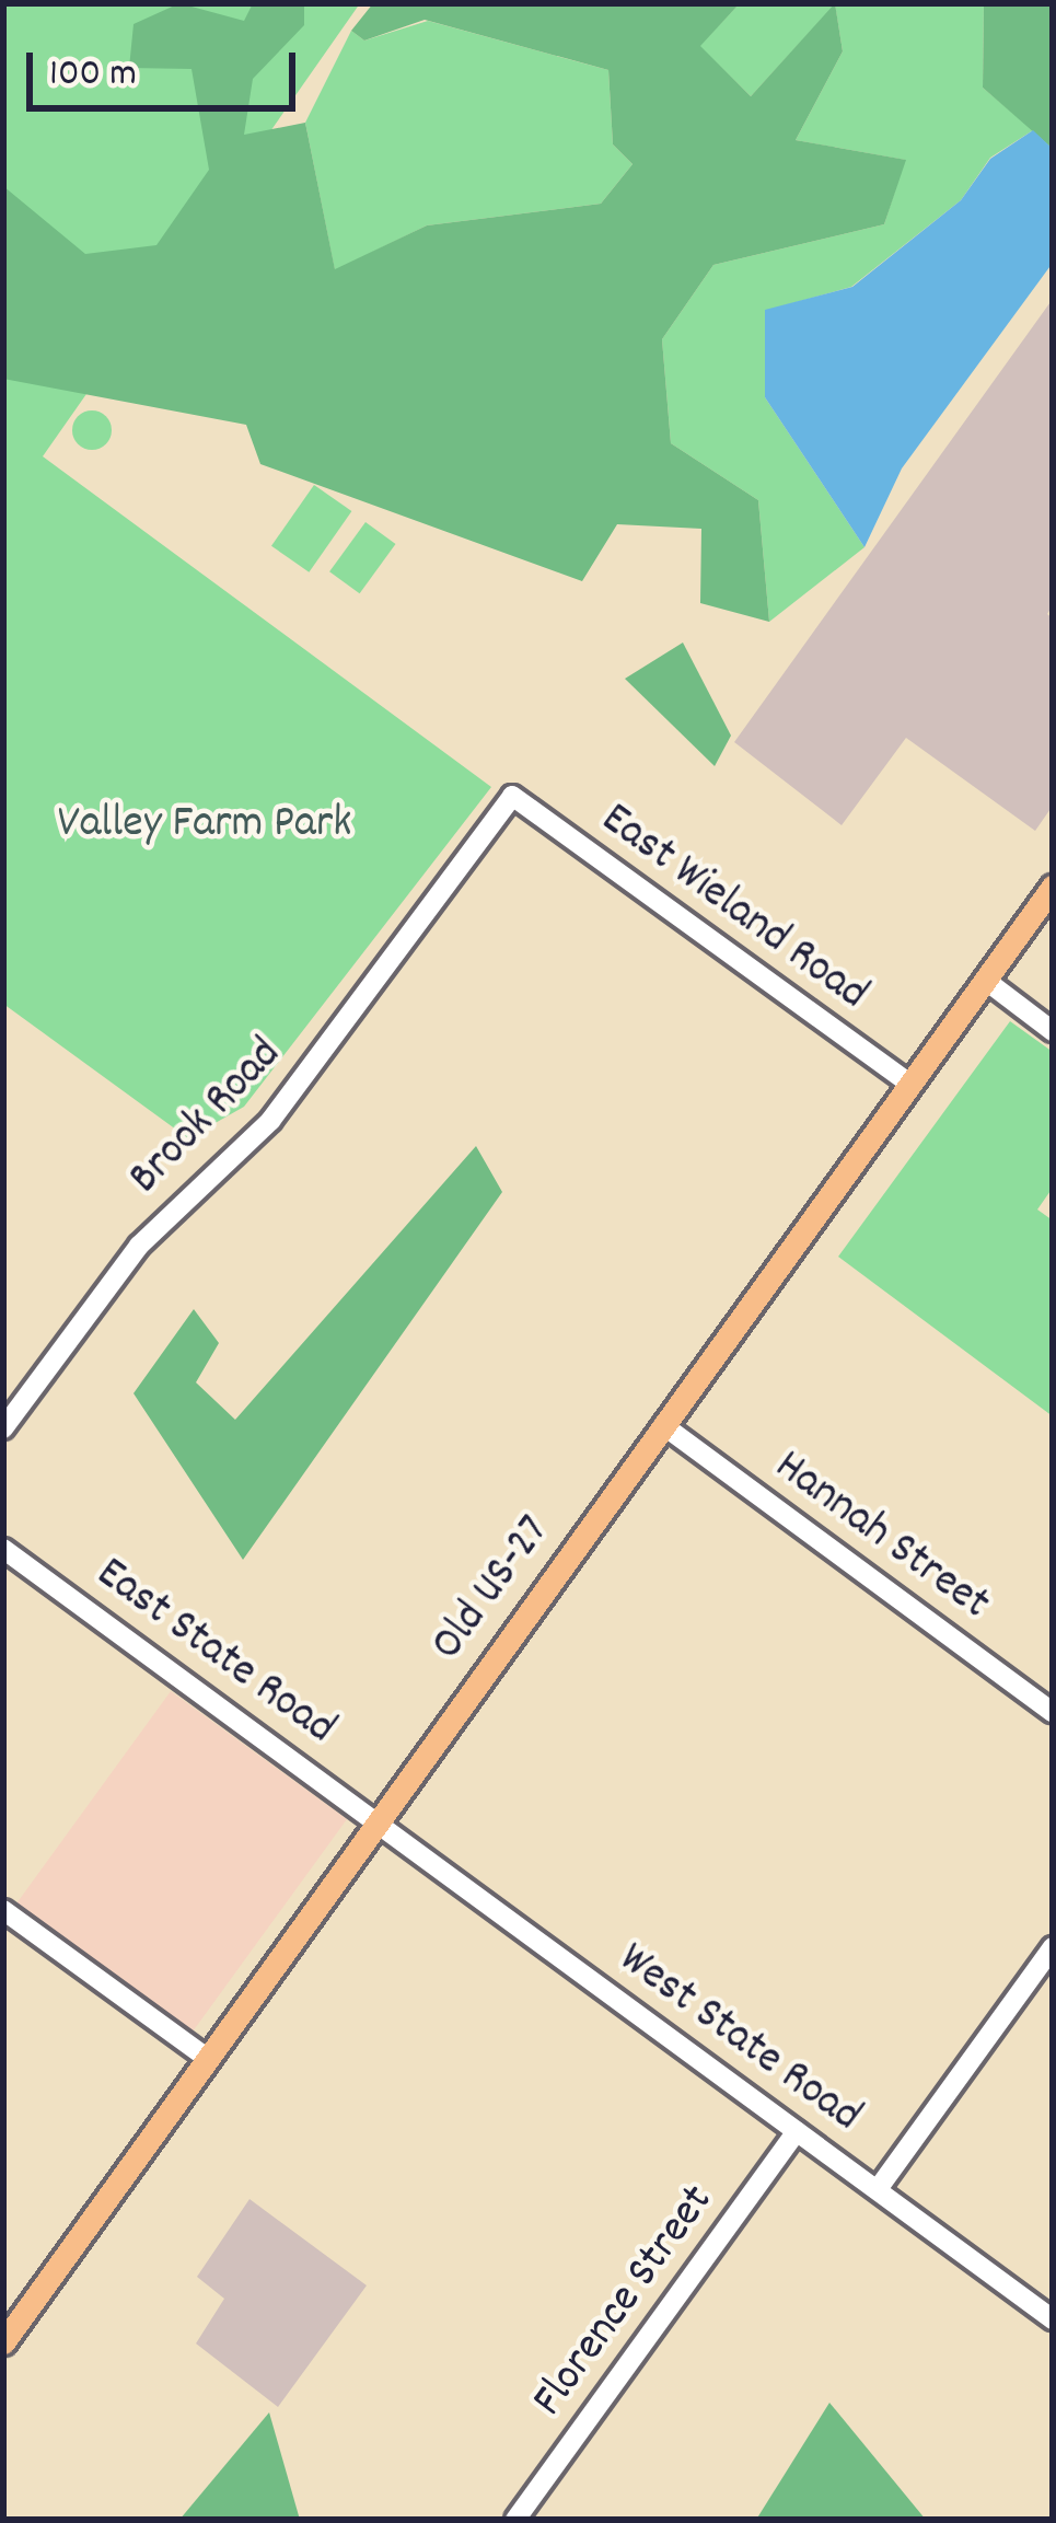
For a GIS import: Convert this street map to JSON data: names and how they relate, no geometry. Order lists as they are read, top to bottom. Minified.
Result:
{"streets":{"main road":["Old US-27"],"street":["East Wieland Road","Brook Road","Hannah Street","East State Road","West State Road","Florence Street"]},"crossings":[["East Wieland Road","Brook Road"],["East Wieland Road","Old US-27"],["Hannah Street","Old US-27"],["Old US-27","East State Road"],["Old US-27","West State Road"],["East State Road","West State Road"],["West State Road","Florence Street"]],"parks":["Valley Farm Park"],"scale_bar":"100 m"}
